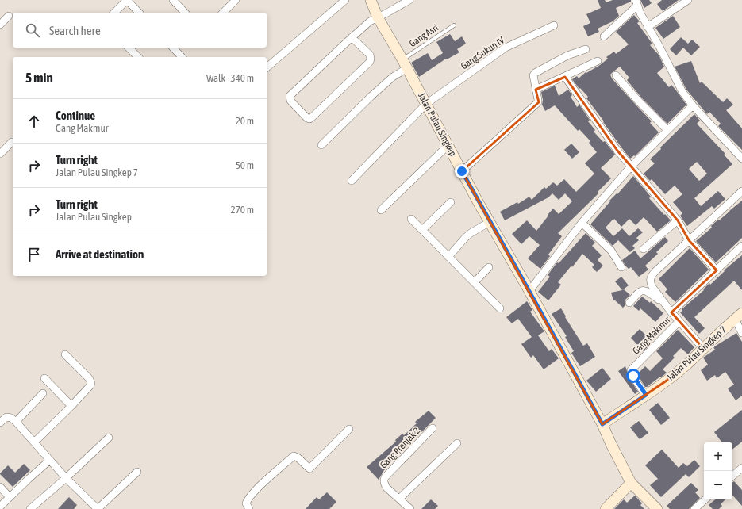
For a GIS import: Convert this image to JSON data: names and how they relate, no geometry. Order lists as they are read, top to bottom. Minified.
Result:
{"streets":{"street":["Gang Sukun IV","Jalan Pulau Singkep","Gang Makmur","Jalan Pulau Singkep 7","Gang Prenjak 2"],"lane":["Gang Asri"]},"crossings":[["Gang Asri","Jalan Pulau Singkep"],["Gang Sukun IV","Jalan Pulau Singkep"],["Jalan Pulau Singkep","Jalan Pulau Singkep 7"],["Gang Makmur","Jalan Pulau Singkep 7"]],"page":{"search":"Search here","heading":["5 min","Walk · 340 m"],"list":[["Continue","Gang Makmur","20 m"],["Turn right","Jalan Pulau Singkep 7","50 m"],["Turn right","Jalan Pulau Singkep","270 m"],"Arrive at destination"],"map_buttons":["+","−"]}}
